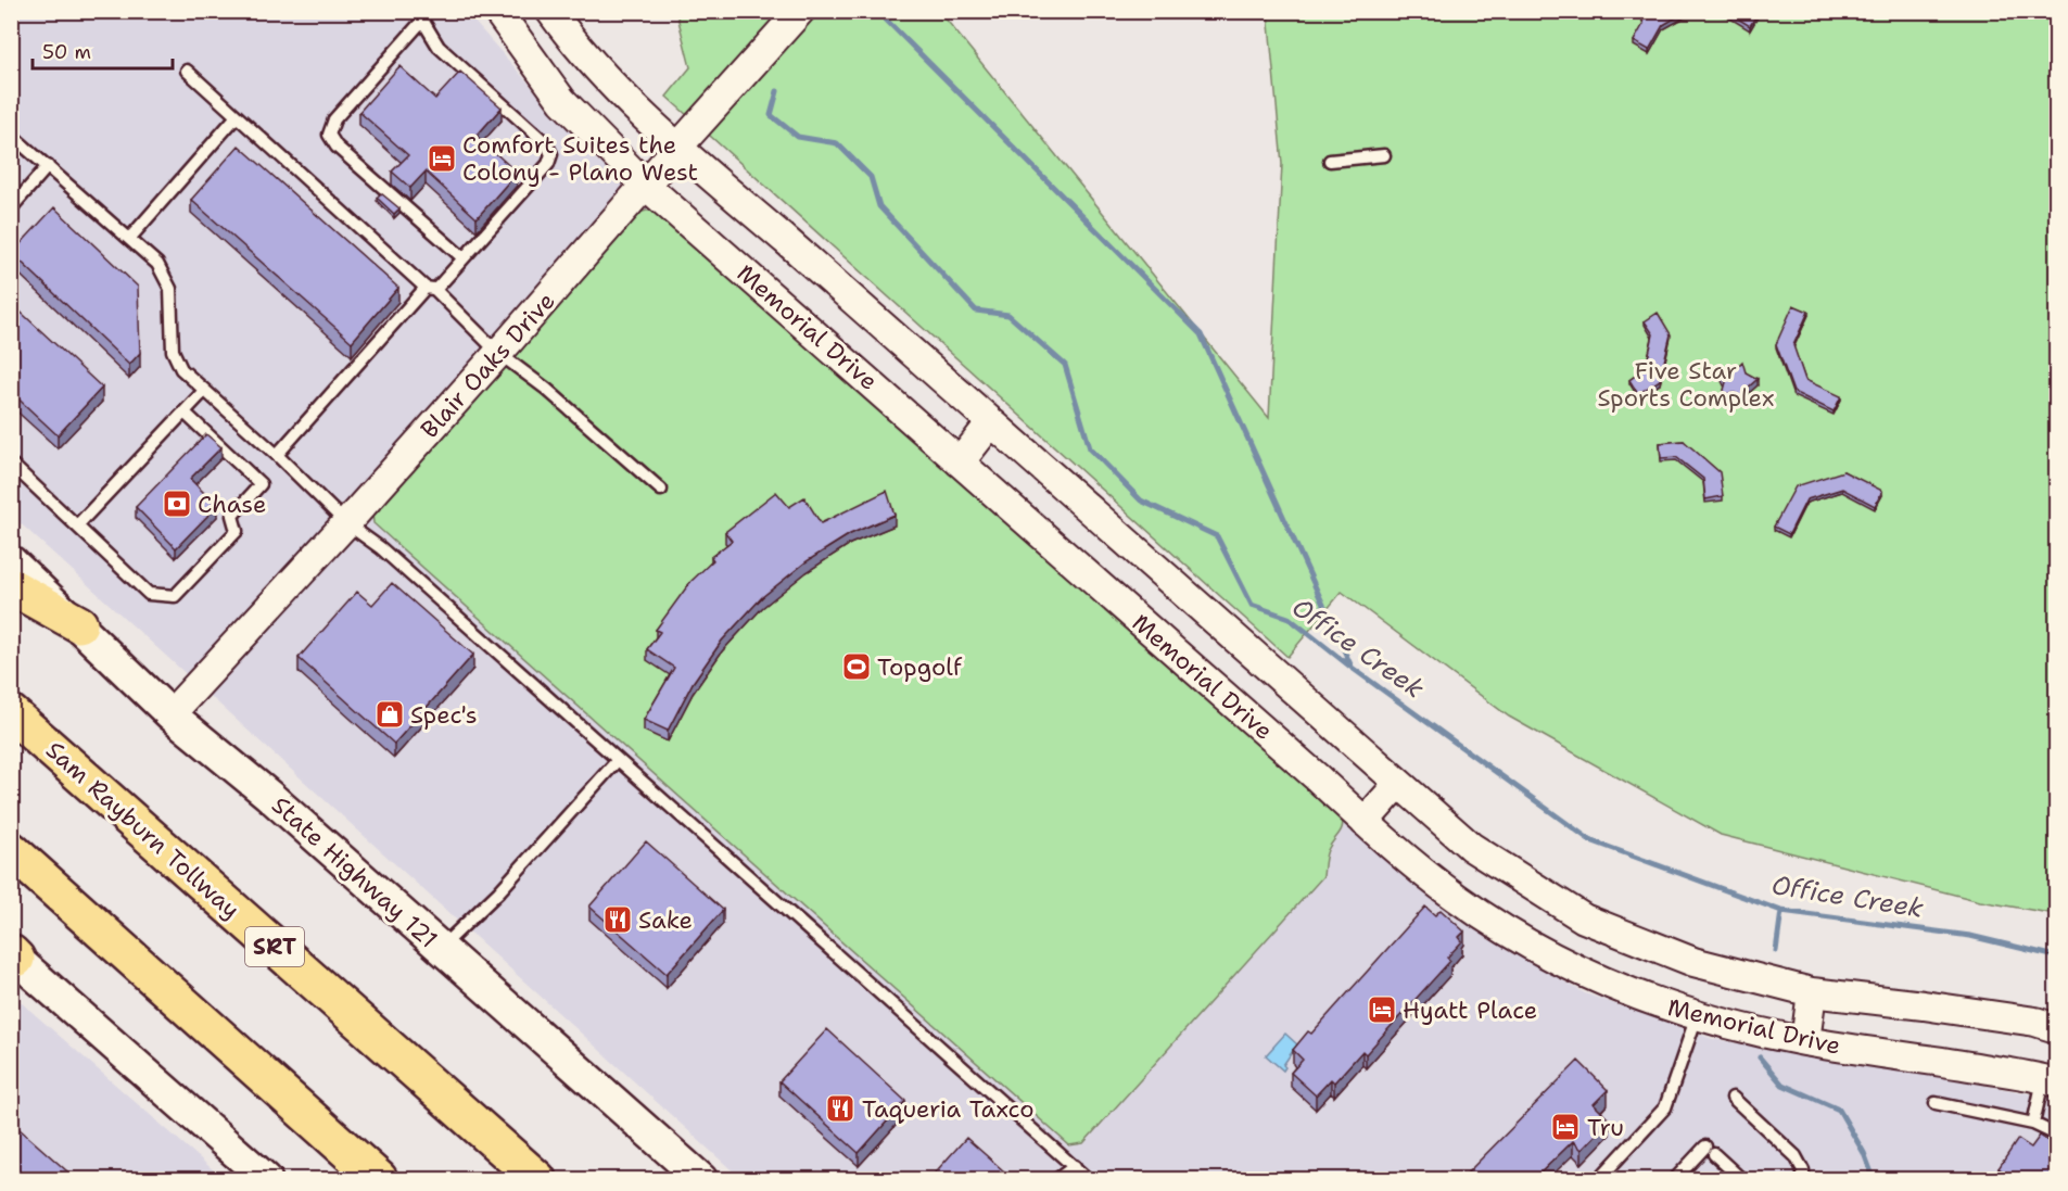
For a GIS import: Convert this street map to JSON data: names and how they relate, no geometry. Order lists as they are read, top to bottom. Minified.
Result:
{"streets":{"highway":["Sam Rayburn Tollway","SRT"],"main road":["State Highway 121"],"street":["Memorial Drive","Blair Oaks Drive"]},"crossings":[["Memorial Drive","Blair Oaks Drive"],["Blair Oaks Drive","State Highway 121"]],"water":["Office Creek"],"parks":["Five Star Sports Complex"],"places":{"hotel":["Comfort Suites the Colony - Plano West","Hyatt Place","Tru"],"bank":["Chase"],"sports":["Topgolf"],"shop":["Spec's"],"restaurant":["Sake","Taqueria Taxco"]},"scale_bar":"50 m"}
